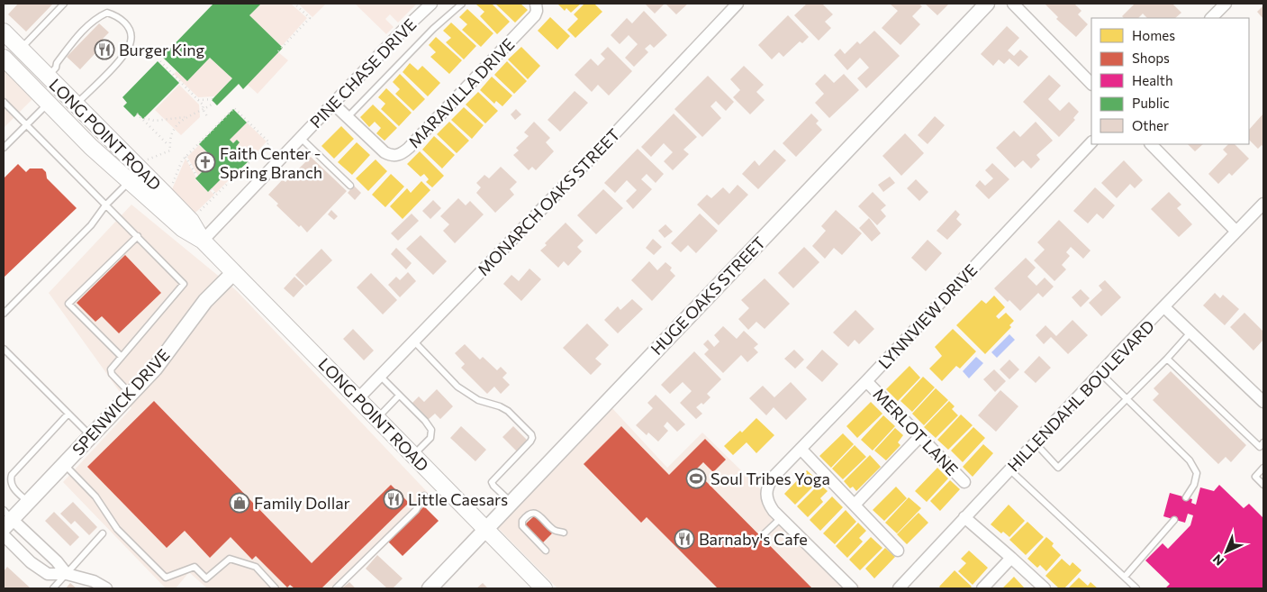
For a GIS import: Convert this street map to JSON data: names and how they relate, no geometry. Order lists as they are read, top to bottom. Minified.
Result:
{"streets":{"main road":["LONG POINT ROAD"],"street":["PINE CHASE DRIVE","MARAVILLA DRIVE","MONARCH OAKS STREET","HUGE OAKS STREET","LYNNVIEW DRIVE","HILLENDAHL BOULEVARD","SPENWICK DRIVE","MERLOT LANE"]},"crossings":[["PINE CHASE DRIVE","MARAVILLA DRIVE"],["PINE CHASE DRIVE","LONG POINT ROAD"],["LONG POINT ROAD","MONARCH OAKS STREET"],["LONG POINT ROAD","HUGE OAKS STREET"],["LONG POINT ROAD","SPENWICK DRIVE"],["LYNNVIEW DRIVE","MERLOT LANE"]],"places":{"restaurant":["Burger King","Little Caesars","Barnaby's Cafe"],"church":["Faith Center - Spring Branch"],"sports":["Soul Tribes Yoga"],"shop":["Family Dollar"]},"legend":["Homes","Shops","Health","Public","Other"],"north":"bottom left"}
